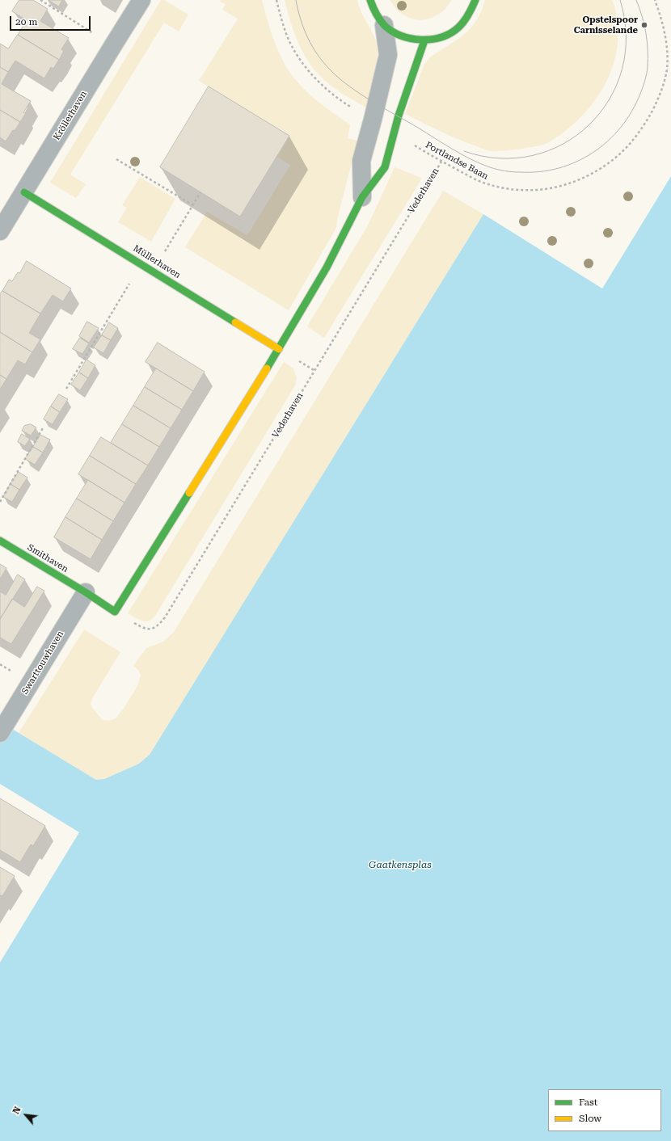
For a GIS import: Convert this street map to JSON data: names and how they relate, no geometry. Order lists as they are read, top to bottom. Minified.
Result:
{"streets":{"street":["Kröllerhaven","Müllerhaven","Smithaven","Swarttouwhaven"],"path":["Portlandse Baan","Vederhaven"]},"crossings":[["Kröllerhaven","Müllerhaven"],["Portlandse Baan","Vederhaven"],["Smithaven","Swarttouwhaven"]],"water":["Gaatkensplas"],"places":["Opstelspoor Carnisselande"],"legend":["Fast","Slow"],"scale_bar":"20 m","north":"top left"}
